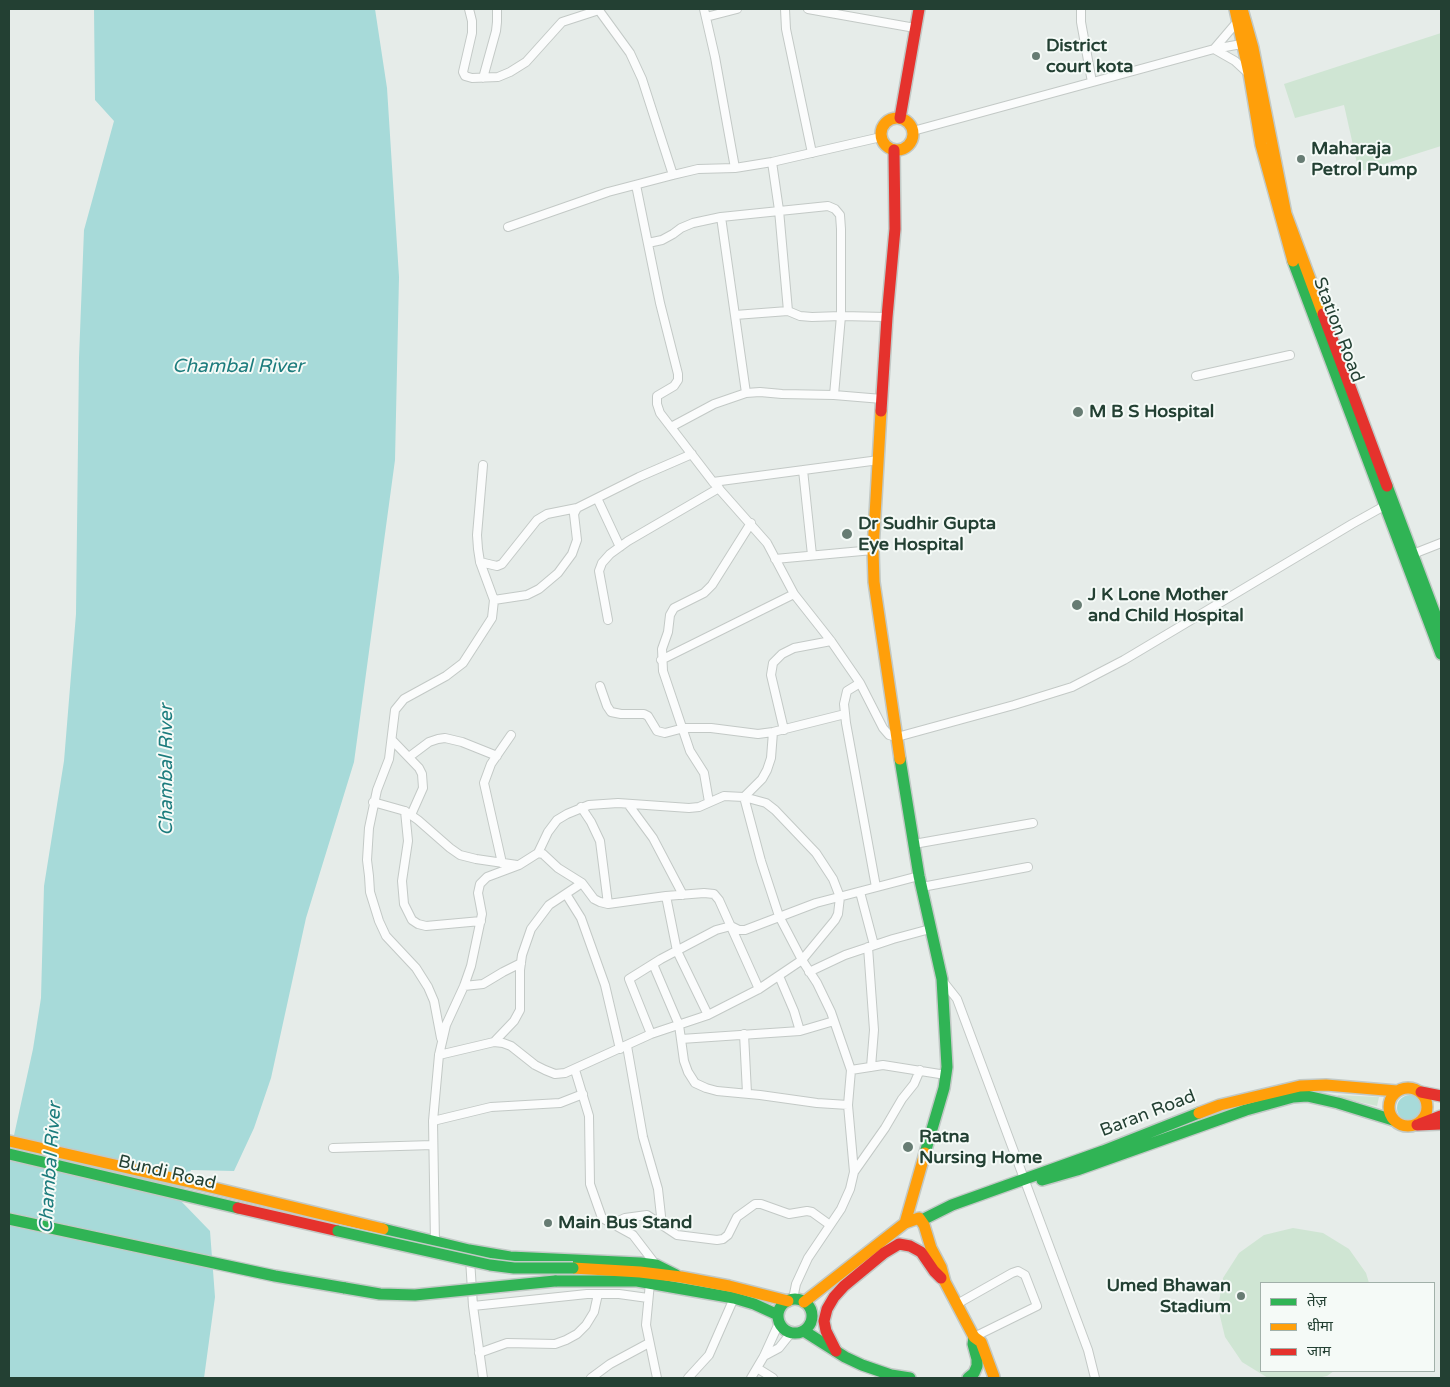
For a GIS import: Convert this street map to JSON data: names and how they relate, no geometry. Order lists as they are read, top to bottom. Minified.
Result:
{"streets":{"main road":["Station Road","Baran Road","Bundi Road"]},"water":["Chambal River"],"places":["District court kota","Maharaja Petrol Pump","M B S Hospital","Dr Sudhir Gupta Eye Hospital","J K Lone Mother and Child Hospital","Ratna Nursing Home","Main Bus Stand","Umed Bhawan Stadium"],"legend":["तेज़","धीमा","जाम"]}
